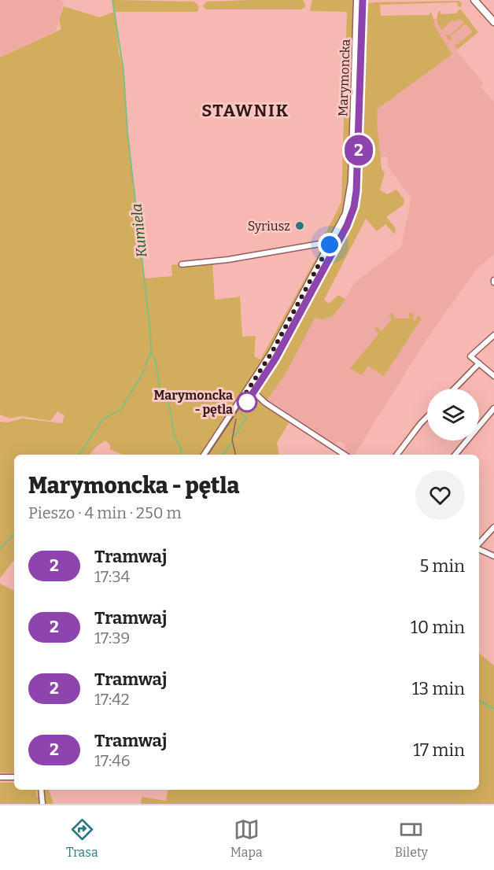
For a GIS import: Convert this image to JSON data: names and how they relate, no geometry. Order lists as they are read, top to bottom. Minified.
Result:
{"streets":{"street":["Marymoncka"]},"districts":["STAWNIK"],"water":["Kumiela"],"places":["Syriusz","Marymoncka - pętla"],"lines":["tram line 2"],"page":{"on_map":"2","heading":["Marymoncka - pętla","Pieszo · 4 min · 250 m"],"list":[{"mark":"2","name":"Tramwaj","note":"17:34","value":"5 min"},{"mark":"2","name":"Tramwaj","note":"17:39","value":"10 min"},{"mark":"2","name":"Tramwaj","note":"17:42","value":"13 min"},{"mark":"2","name":"Tramwaj","note":"17:46","value":"17 min"}],"tabs":["Trasa","Mapa","Bilety"]}}
